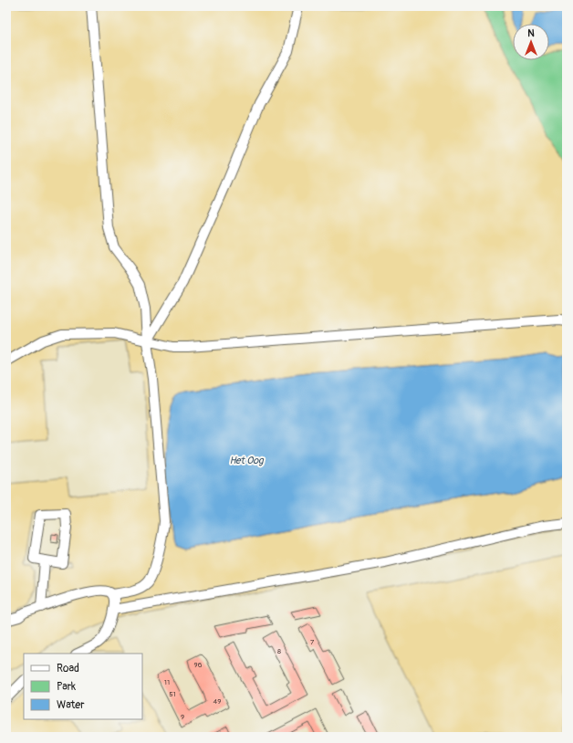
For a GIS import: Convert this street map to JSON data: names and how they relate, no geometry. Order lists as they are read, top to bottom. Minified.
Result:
{"water":["Het Oog"],"house_numbers":["7","8","96","11","51","49","9"],"legend":["Road","Park","Water"],"north":"top"}
